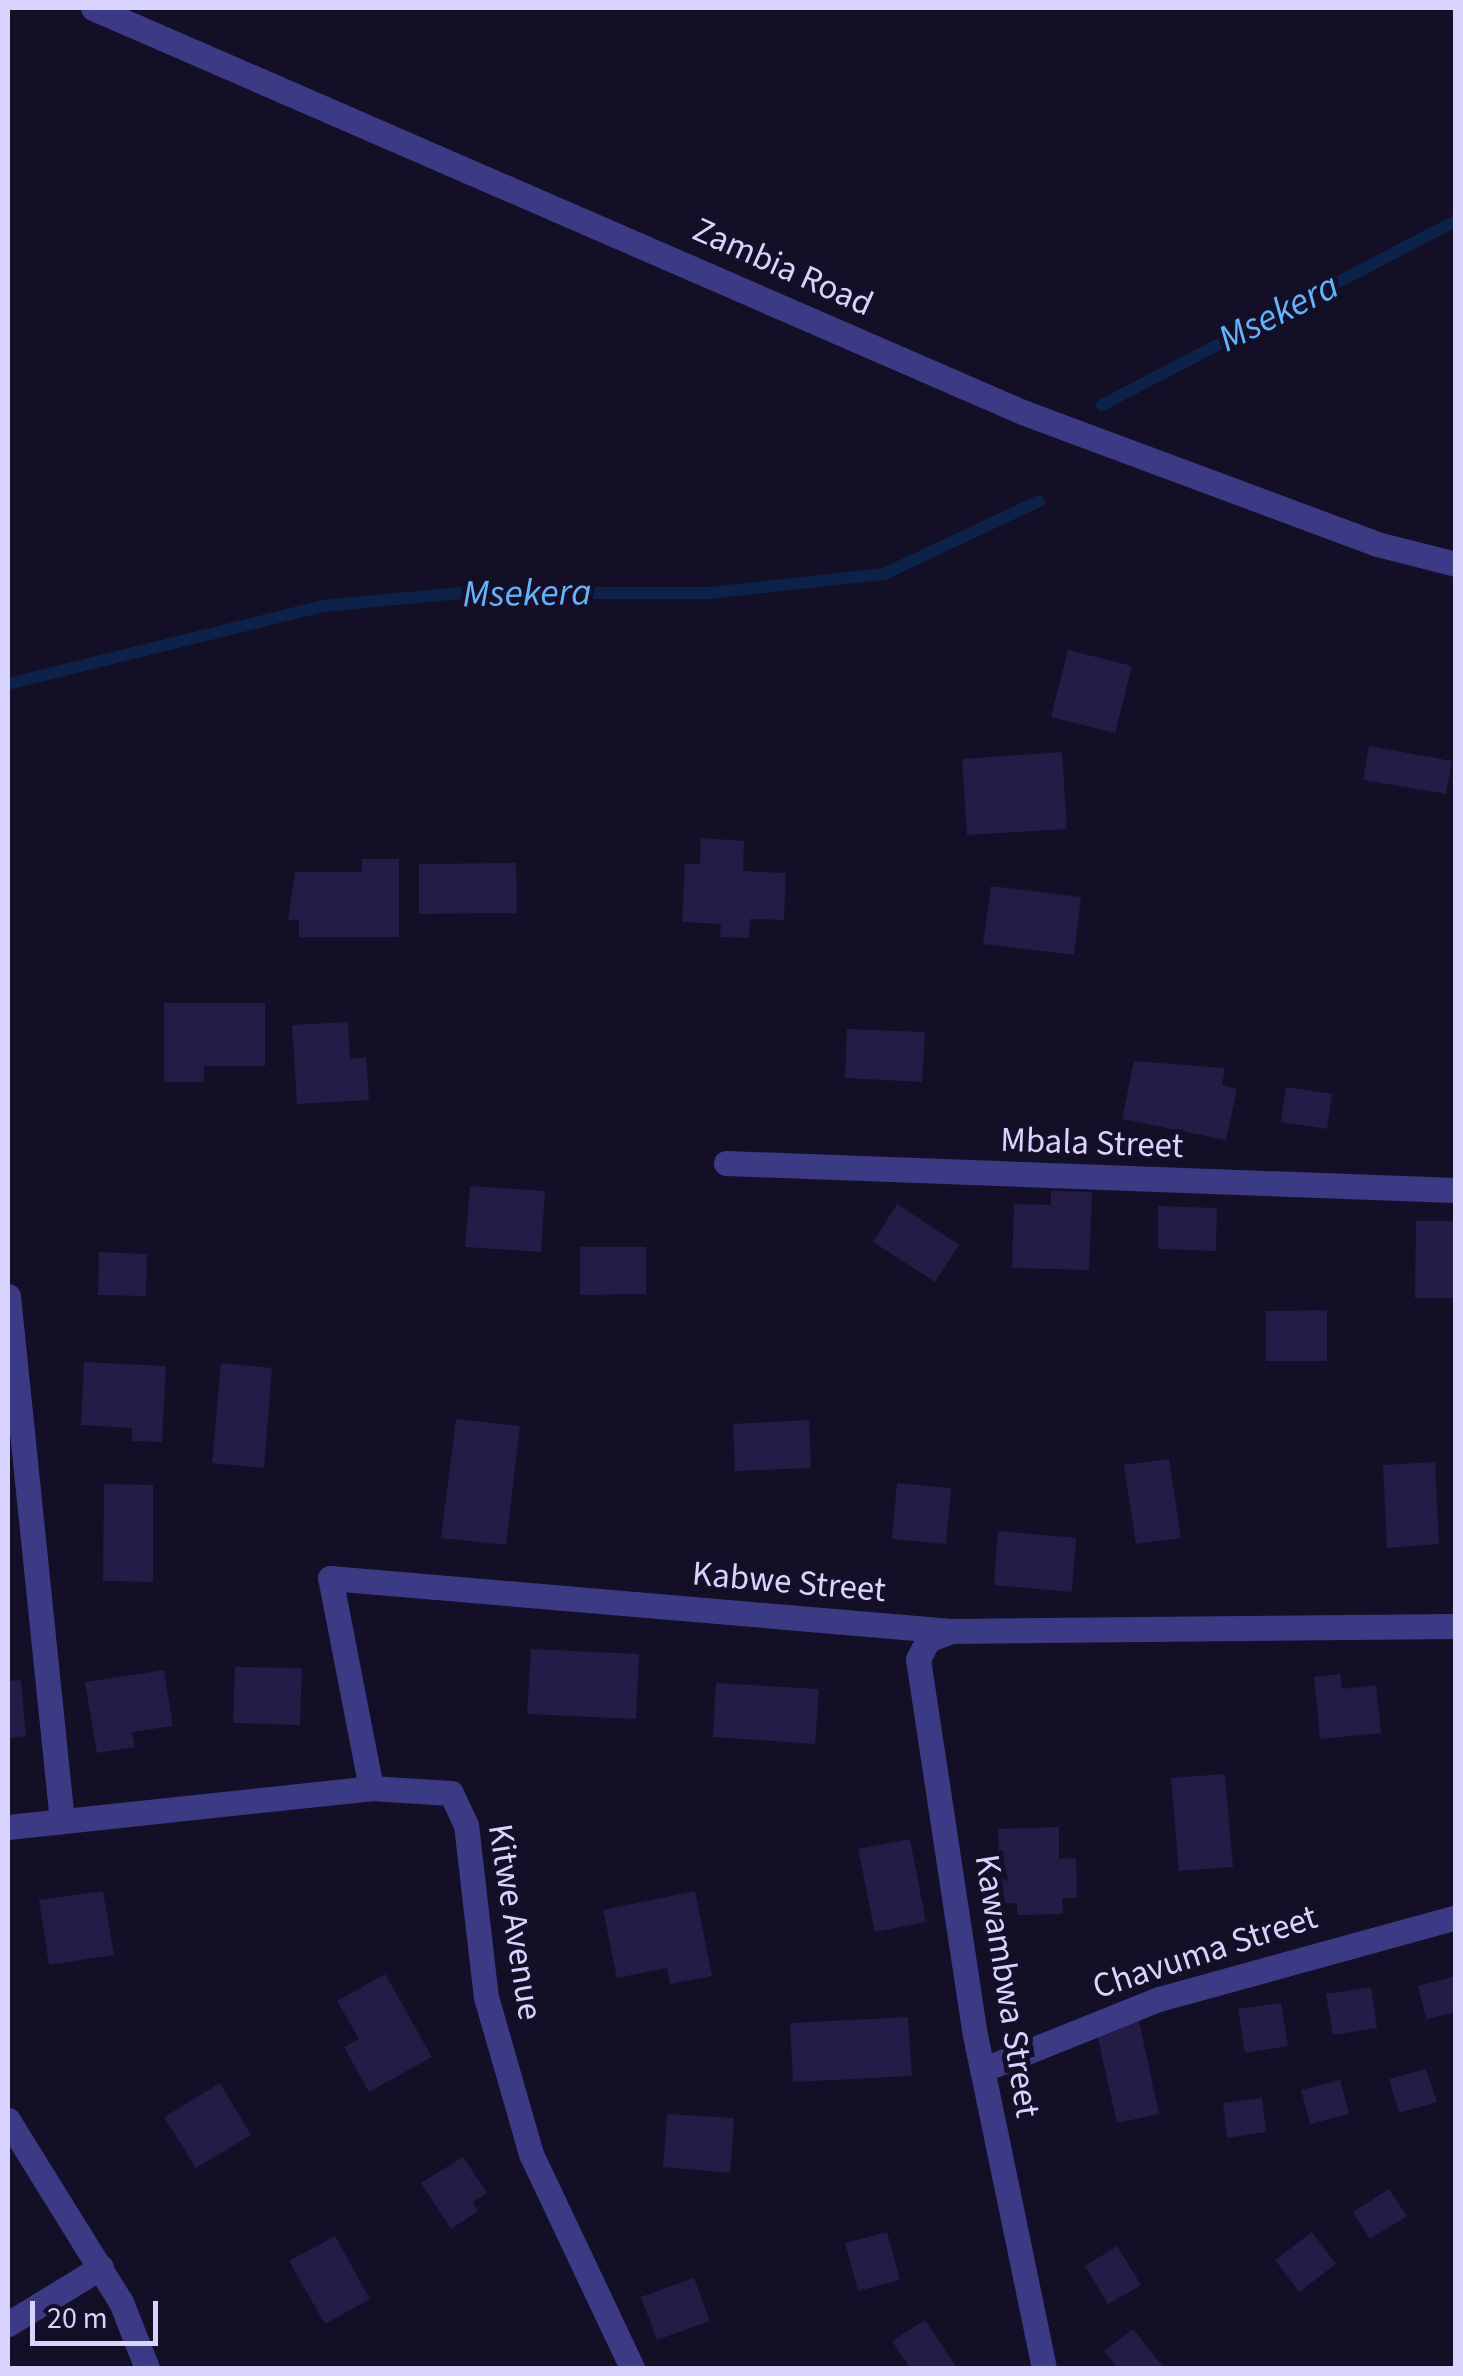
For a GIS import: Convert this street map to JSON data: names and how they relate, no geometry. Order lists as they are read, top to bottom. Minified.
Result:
{"streets":{"street":["Zambia Road","Mbala Street","Kabwe Street","Kitwe Avenue","Chavuma Street","Kawambwa Street"]},"crossings":[["Kabwe Street","Kitwe Avenue"],["Kabwe Street","Kawambwa Street"],["Chavuma Street","Kawambwa Street"]],"water":["Msekera"],"scale_bar":"20 m"}
